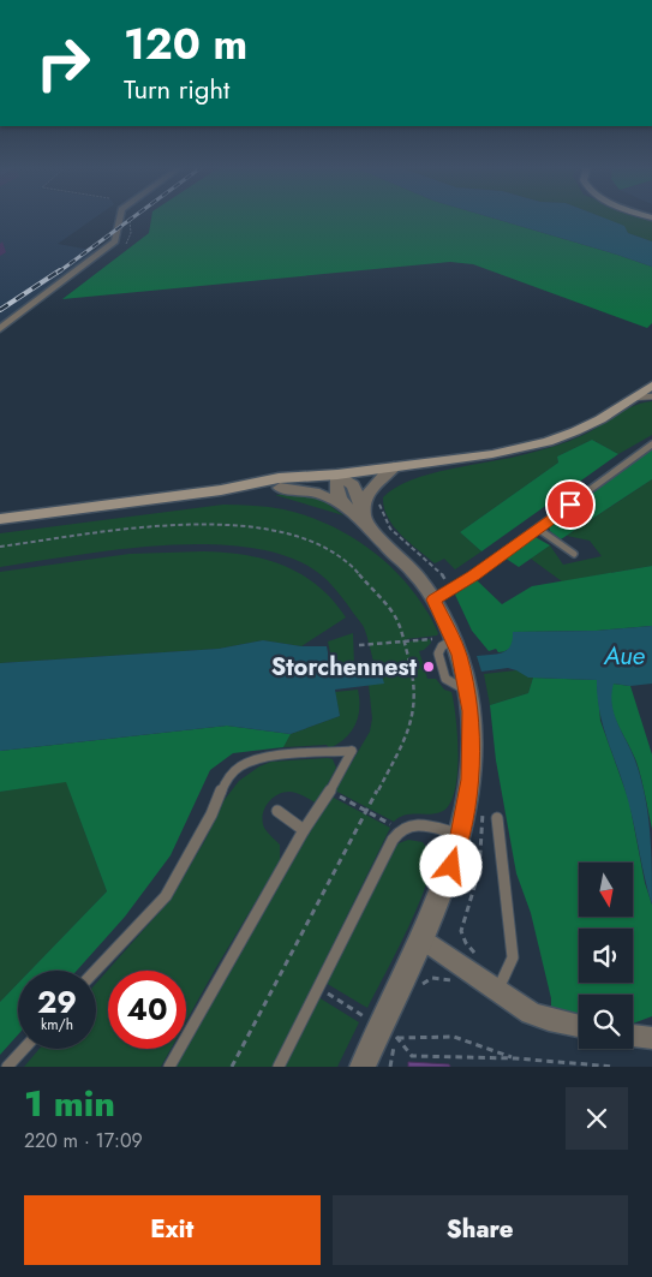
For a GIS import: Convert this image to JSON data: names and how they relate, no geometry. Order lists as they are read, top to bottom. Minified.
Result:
{"water":["Aue"],"places":["Storchennest"],"north":"bottom","page":{"turn":["120 m","Turn right"],"speed":"29 km/h","limit":"40","heading":["1 min","220 m · 17:09"],"buttons":["Exit","Share"]}}
